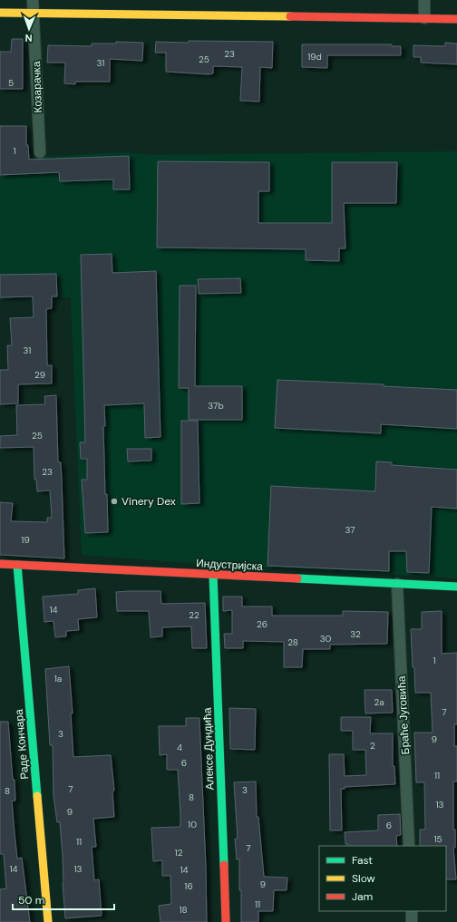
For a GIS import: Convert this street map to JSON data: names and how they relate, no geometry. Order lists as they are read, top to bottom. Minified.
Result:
{"streets":{"street":["Козарачка","Индустријска","Браће Југовића","Раде Кончара","Алексе Дундића"]},"crossings":[["Индустријска","Браће Југовића"],["Индустријска","Раде Кончара"],["Индустријска","Алексе Дундића"]],"places":["Vinery Dex"],"house_numbers":["23","19d","25","31","5","1","31","29","37b","25","23","37","19","14","22","26","32","30","28","1","1a","2a","7","3","9","2","4","6","11","7","3","8","8","13","9","10","6","15","11","7","12","14","13","14","9","16","11","18"],"legend":["Fast","Slow","Jam"],"scale_bar":"50 m","north":"bottom"}
